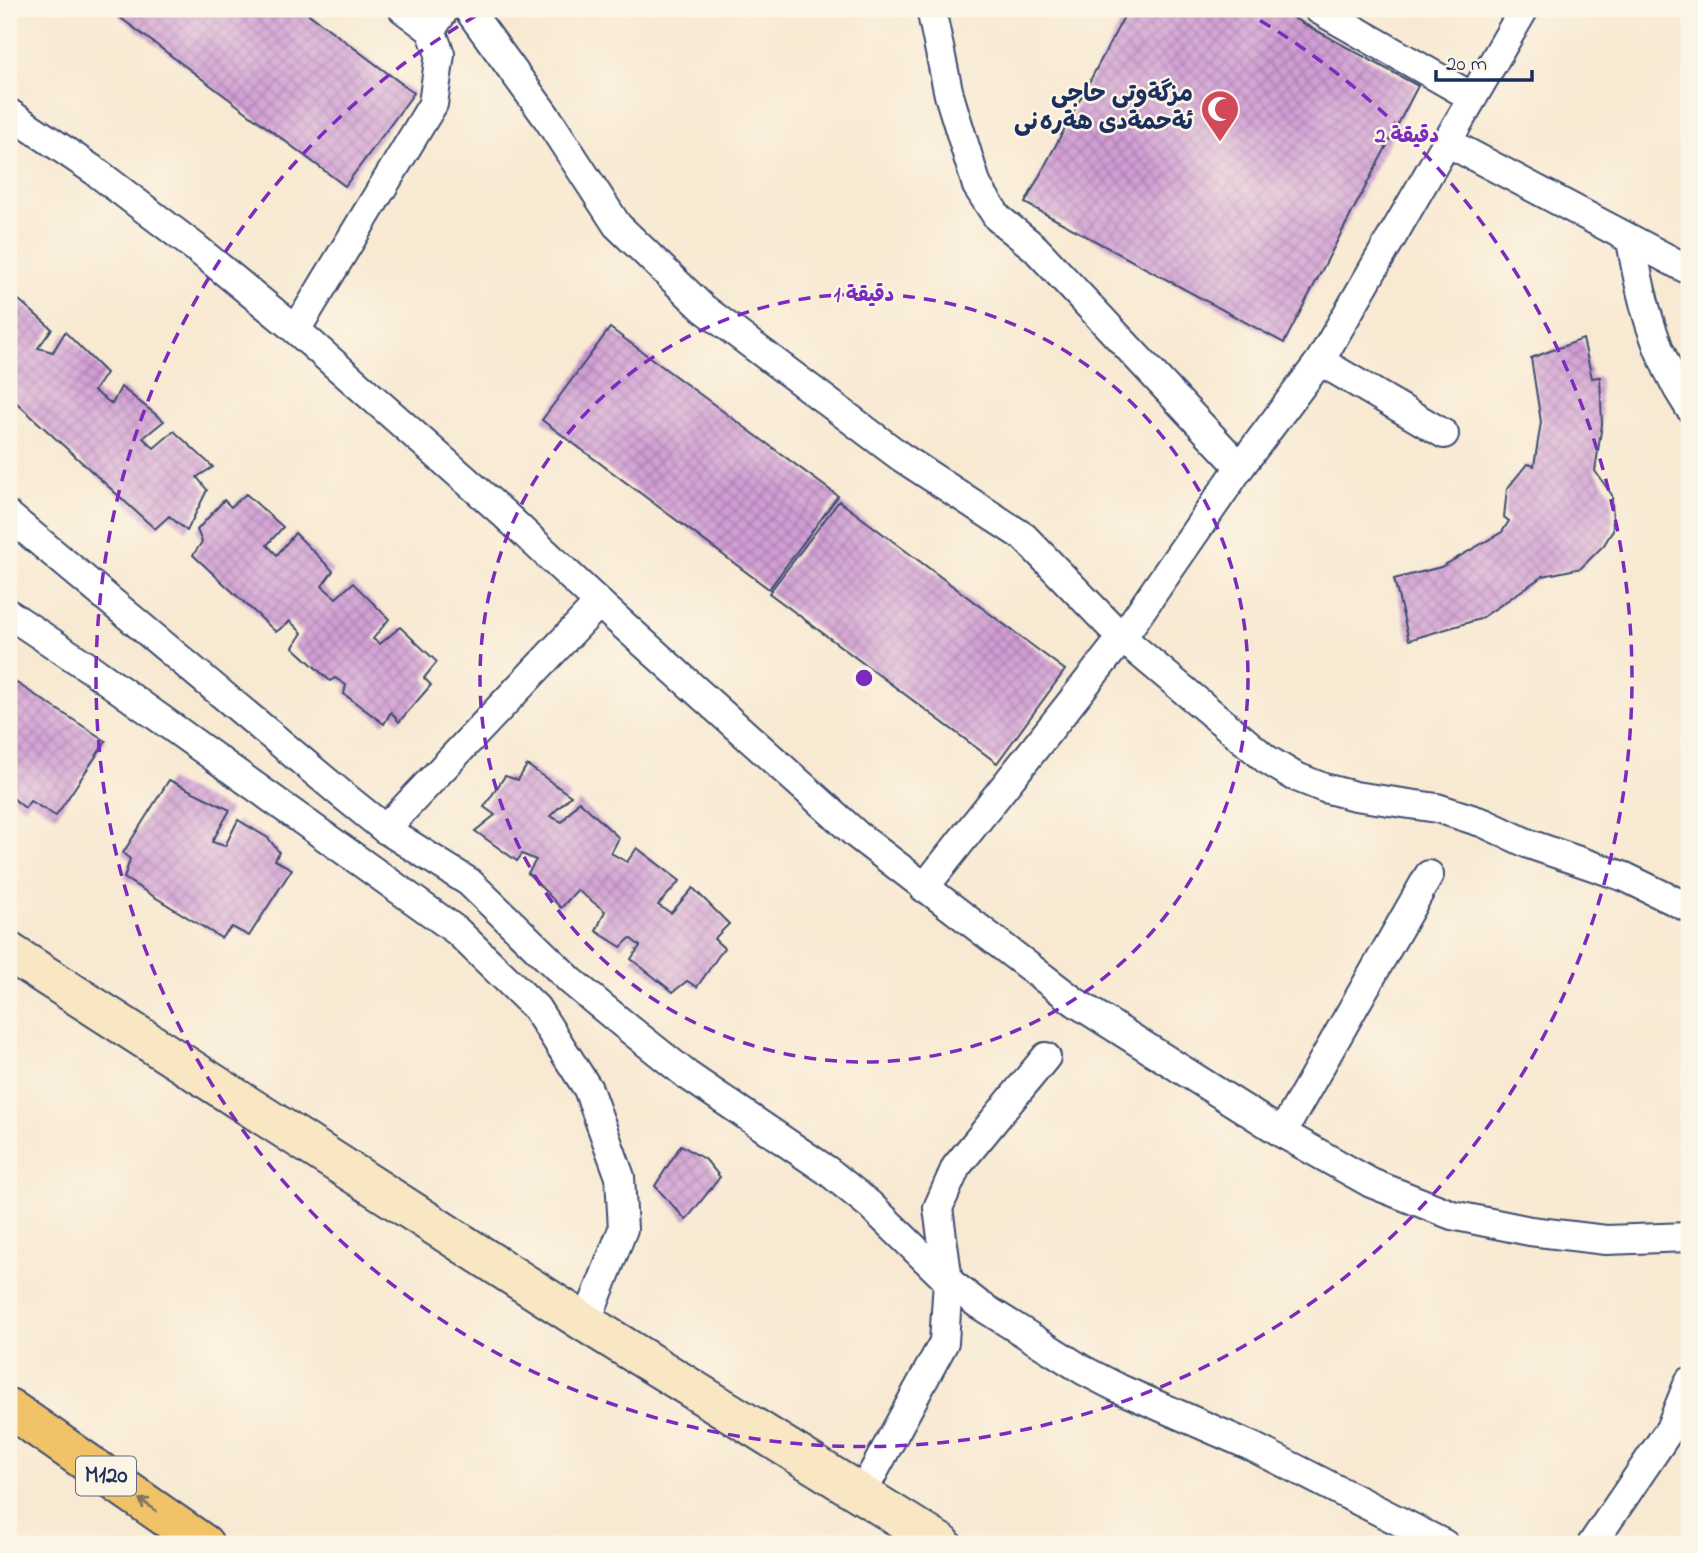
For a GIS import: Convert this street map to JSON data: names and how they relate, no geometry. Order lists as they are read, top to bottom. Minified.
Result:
{"streets":{"highway":["M120"]},"places":{"mosque":["مزگةوتی حاجی ئةحمةدی هةرەنی"]},"scale_bar":"20 m","rings":["2 دقيقة","1 دقيقة"]}
